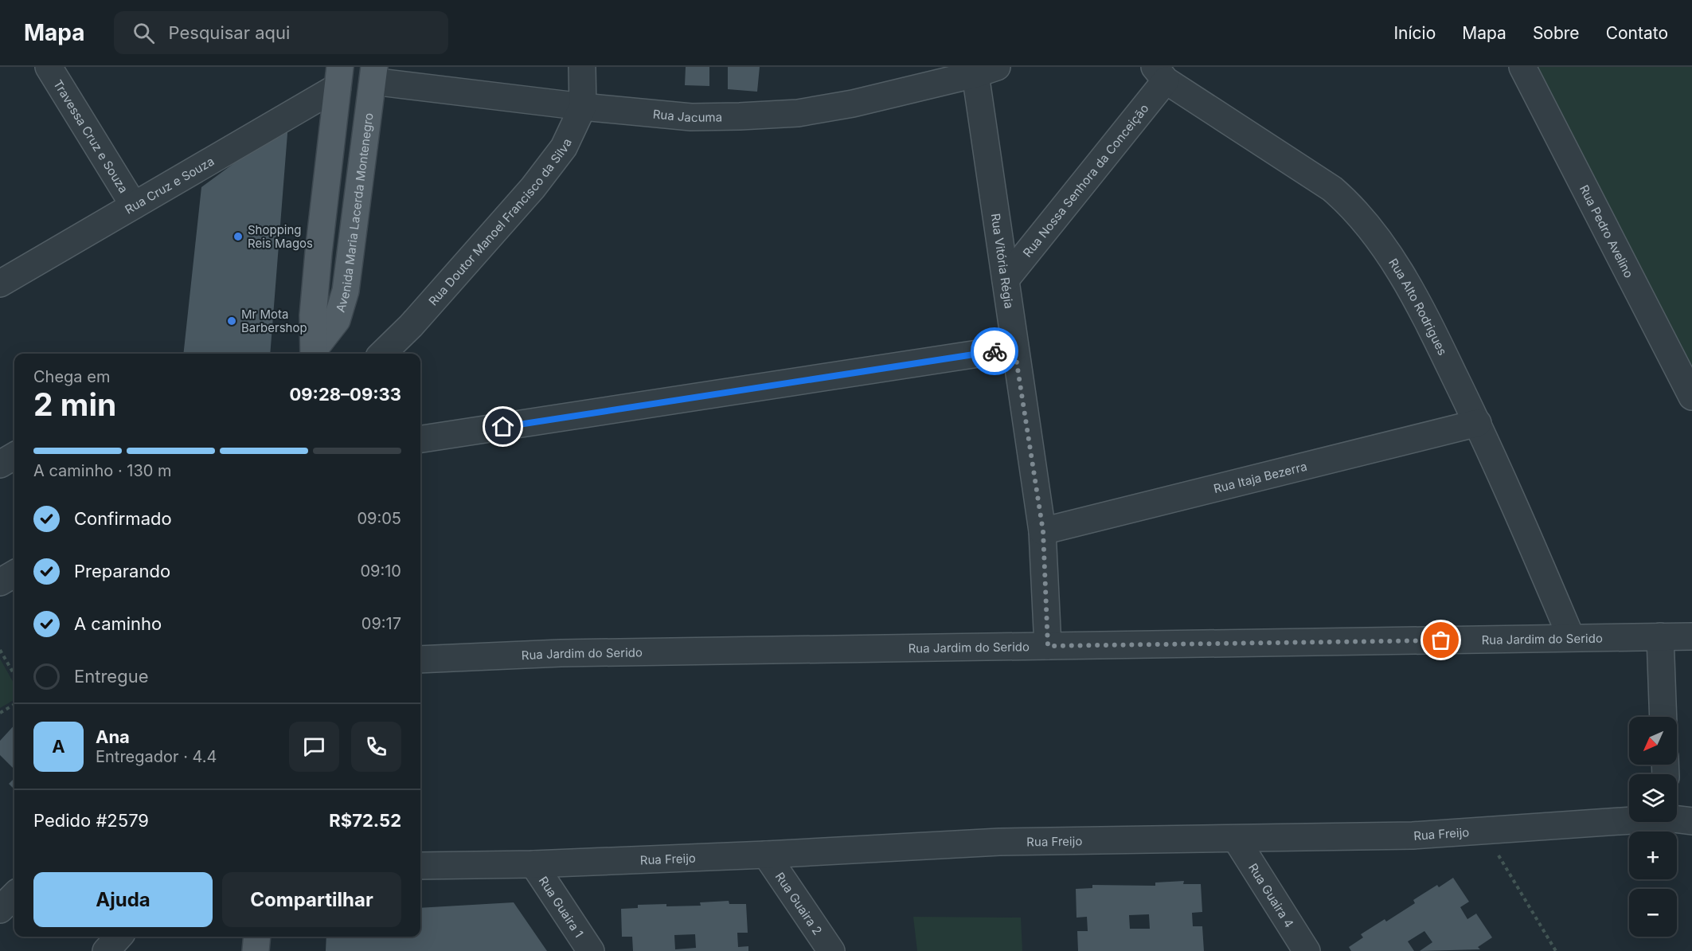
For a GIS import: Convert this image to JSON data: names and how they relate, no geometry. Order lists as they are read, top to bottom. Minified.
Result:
{"streets":{"main road":["Avenida Maria Lacerda Montenegro"],"street":["Rua Jacuma","Travessa Cruz e Souza","Rua Nossa Senhora da Conceição","Rua Cruz e Souza","Rua Doutor Manoel Francisco da Silva","Rua Pedro Avelino","Rua Vitória Régia","Rua Alto Rodrigues","Rua Itaja Bezerra","Rua Jardim do Serido","Rua Freijo","Rua Guaira 4","Rua Guaira 2","Rua Guaira 1"]},"crossings":[["Rua Jacuma","Avenida Maria Lacerda Montenegro"],["Rua Jacuma","Rua Doutor Manoel Francisco da Silva"],["Rua Jacuma","Rua Vitória Régia"],["Travessa Cruz e Souza","Rua Cruz e Souza"],["Rua Nossa Senhora da Conceição","Rua Vitória Régia"],["Rua Nossa Senhora da Conceição","Rua Alto Rodrigues"],["Rua Cruz e Souza","Avenida Maria Lacerda Montenegro"],["Rua Vitória Régia","Rua Itaja Bezerra"],["Rua Vitória Régia","Rua Jardim do Serido"],["Rua Alto Rodrigues","Rua Itaja Bezerra"],["Rua Alto Rodrigues","Rua Jardim do Serido"],["Rua Freijo","Rua Guaira 4"],["Rua Freijo","Rua Guaira 2"],["Rua Freijo","Rua Guaira 1"]],"places":["Shopping Reis Magos","Mr Mota Barbershop"],"north":"bottom left","page":{"header":"Mapa","search":"Pesquisar aqui","nav":["Início","Mapa","Sobre","Contato"],"heading":["2 min","Chega em","09:28–09:33"],"panel":["Ana","Entregador · 4.4","Pedido #2579","R$72.52"],"bar":"A caminho · 130 m","list":[["Confirmado","09:05"],["Preparando","09:10"],["A caminho","09:17"],"Entregue"],"map_buttons":["+","−"],"round":"A","buttons":["Ajuda","Compartilhar"]}}
